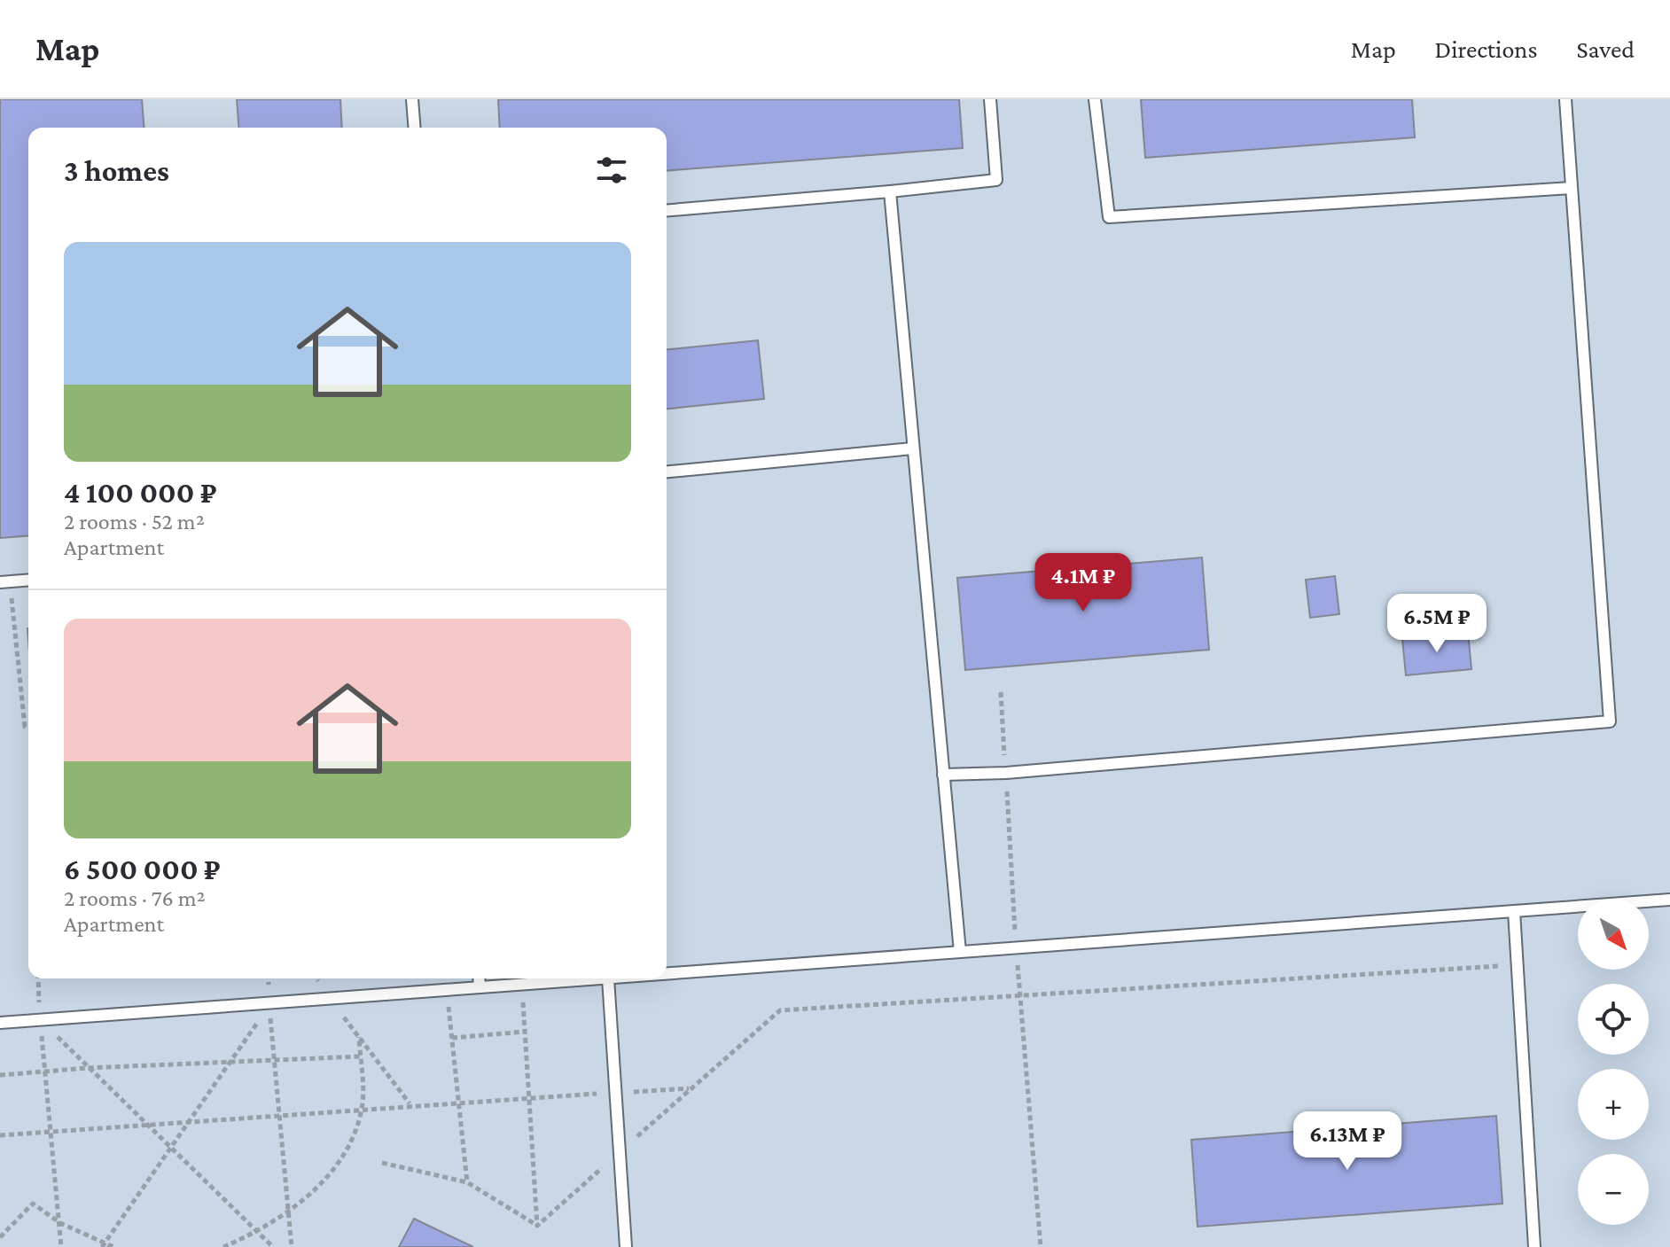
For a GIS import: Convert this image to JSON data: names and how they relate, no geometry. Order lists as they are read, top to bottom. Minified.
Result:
{"north":"bottom right","page":{"header":"Map","nav":["Map","Directions","Saved"],"heading":"3 homes","list":[{"name":"4 100 000 ₽","note":"2 rooms · 52 m² · Apartment"},{"name":"6 500 000 ₽","note":"2 rooms · 76 m² · Apartment"}],"price":["4.1M ₽","6.5M ₽","6.13M ₽"],"map_buttons":["+","−"]}}
